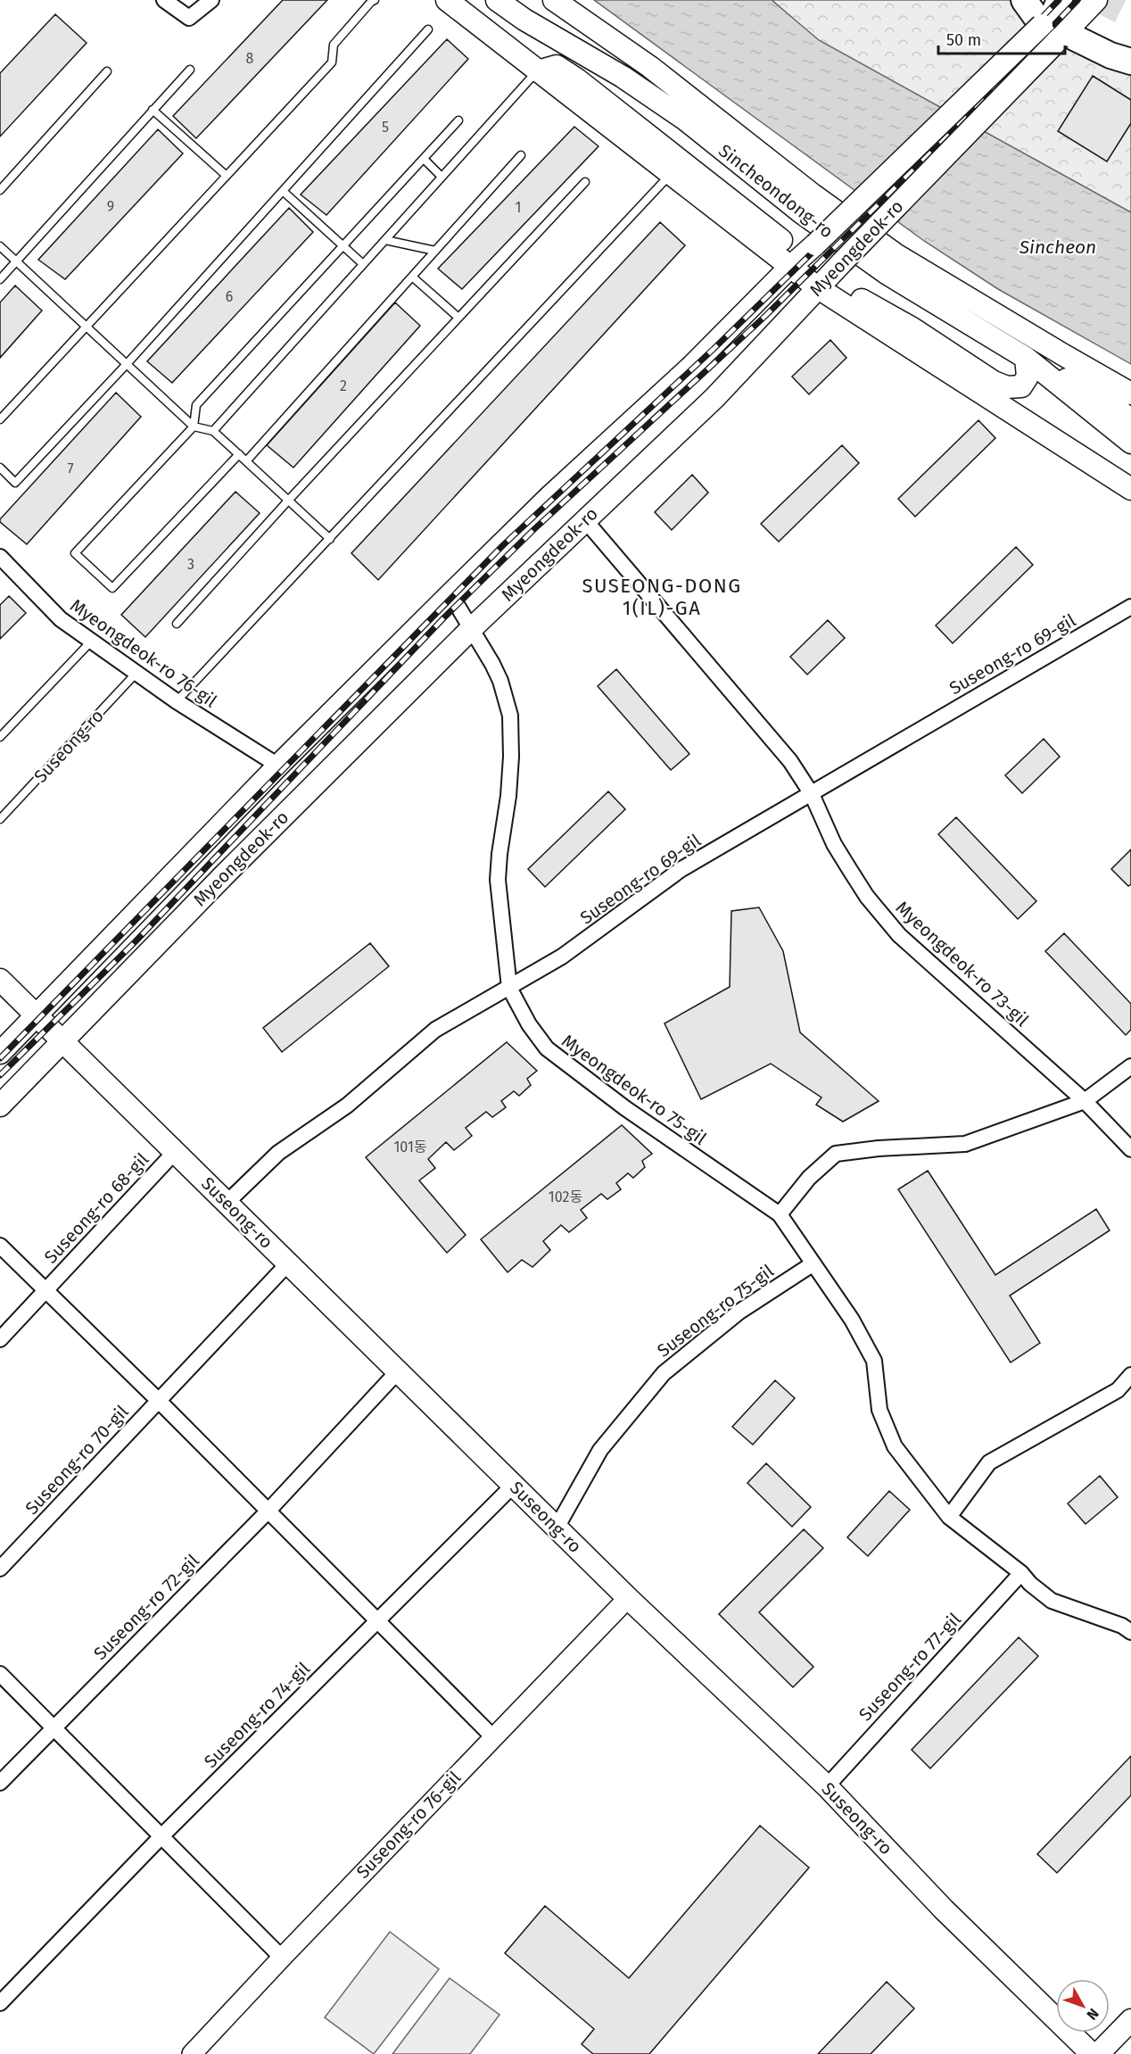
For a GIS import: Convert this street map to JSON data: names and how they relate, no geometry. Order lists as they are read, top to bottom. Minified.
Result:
{"streets":{"main road":["Sincheondong-ro","Myeongdeok-ro","Suseong-ro"],"street":["Myeongdeok-ro 76-gil","Suseong-ro 69-gil","Myeongdeok-ro 73-gil","Myeongdeok-ro 75-gil","Suseong-ro 68-gil","Suseong-ro 75-gil","Suseong-ro 70-gil","Suseong-ro 72-gil","Suseong-ro 77-gil","Suseong-ro 74-gil","Suseong-ro 76-gil"]},"crossings":[["Myeongdeok-ro","Myeongdeok-ro 76-gil"],["Myeongdeok-ro","Suseong-ro"],["Myeongdeok-ro","Myeongdeok-ro 73-gil"],["Myeongdeok-ro","Myeongdeok-ro 75-gil"],["Myeongdeok-ro 76-gil","Suseong-ro"],["Suseong-ro 69-gil","Suseong-ro"],["Suseong-ro 69-gil","Myeongdeok-ro 73-gil"],["Suseong-ro 69-gil","Myeongdeok-ro 75-gil"],["Suseong-ro","Suseong-ro 68-gil"],["Suseong-ro","Suseong-ro 75-gil"],["Suseong-ro","Suseong-ro 70-gil"],["Suseong-ro","Suseong-ro 72-gil"],["Suseong-ro","Suseong-ro 77-gil"],["Suseong-ro","Suseong-ro 74-gil"],["Suseong-ro","Suseong-ro 76-gil"],["Suseong-ro 68-gil","Suseong-ro 70-gil"]],"districts":["SUSEONG-DONG 1(IL)-GA"],"water":["Sincheon"],"house_numbers":["8","5","9","1","6","2","7","3","101동","102동"],"scale_bar":"50 m","north":"bottom right"}
